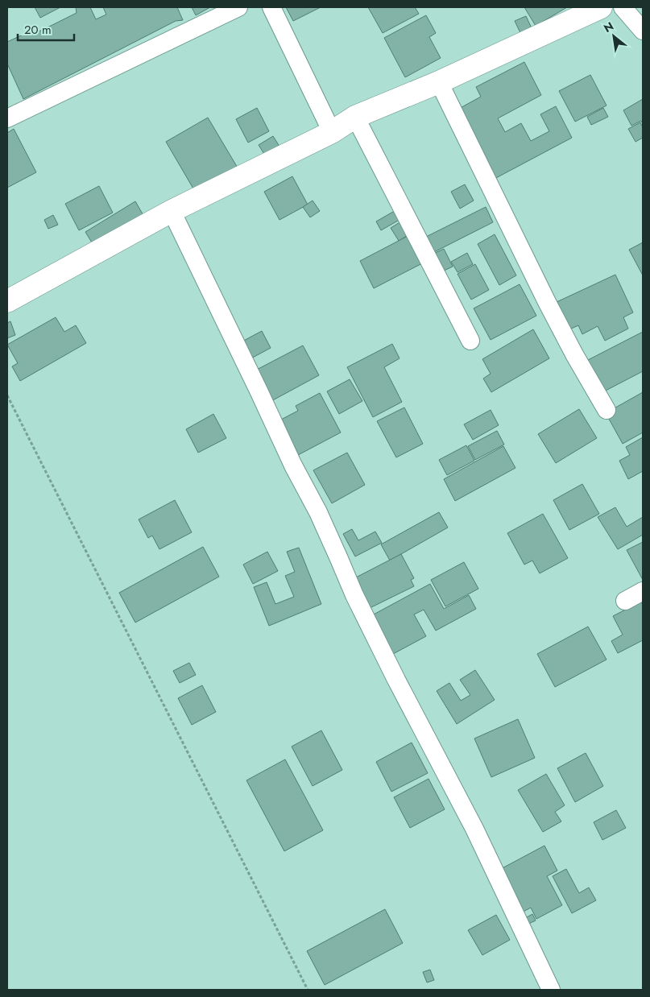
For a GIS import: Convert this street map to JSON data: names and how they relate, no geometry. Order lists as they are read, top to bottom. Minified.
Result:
{"scale_bar":"20 m","north":"top left"}
